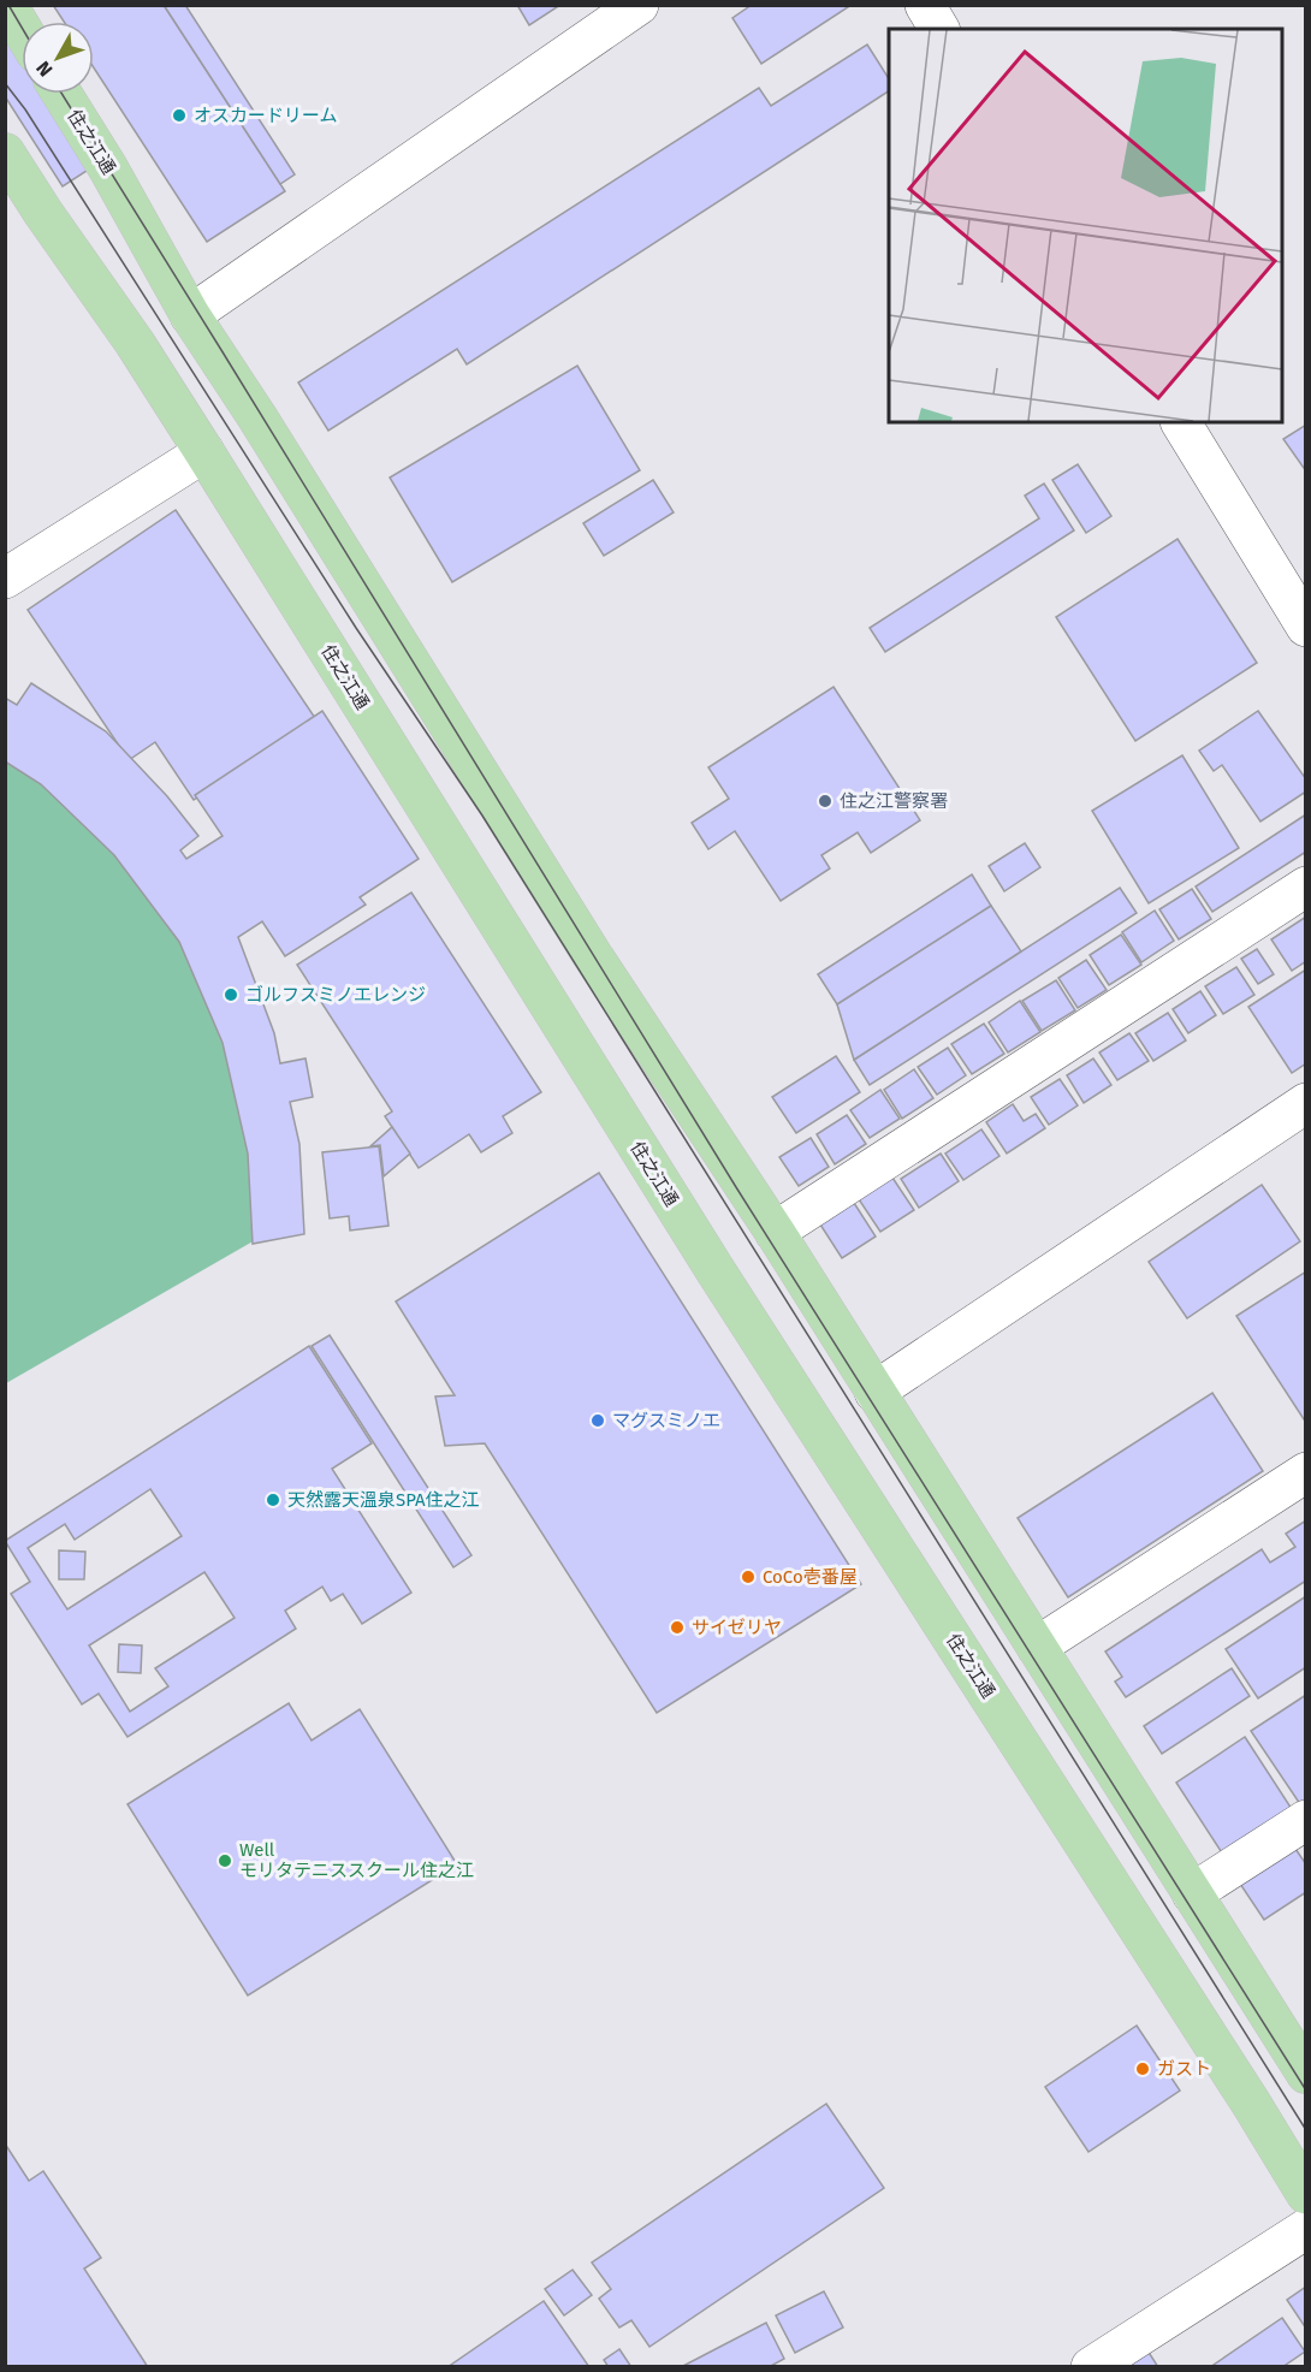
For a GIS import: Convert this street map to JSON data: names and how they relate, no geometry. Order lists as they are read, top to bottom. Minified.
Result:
{"streets":{"main road":["住之江通"]},"places":["オスカードリーム","住之江警察署","ゴルフスミノエレンジ","マグスミノエ","天然露天溫泉SPA住之江","CoCo壱番屋","サイゼリヤ","Well モリタテニススクール住之江","ガスト"],"north":"bottom left"}
